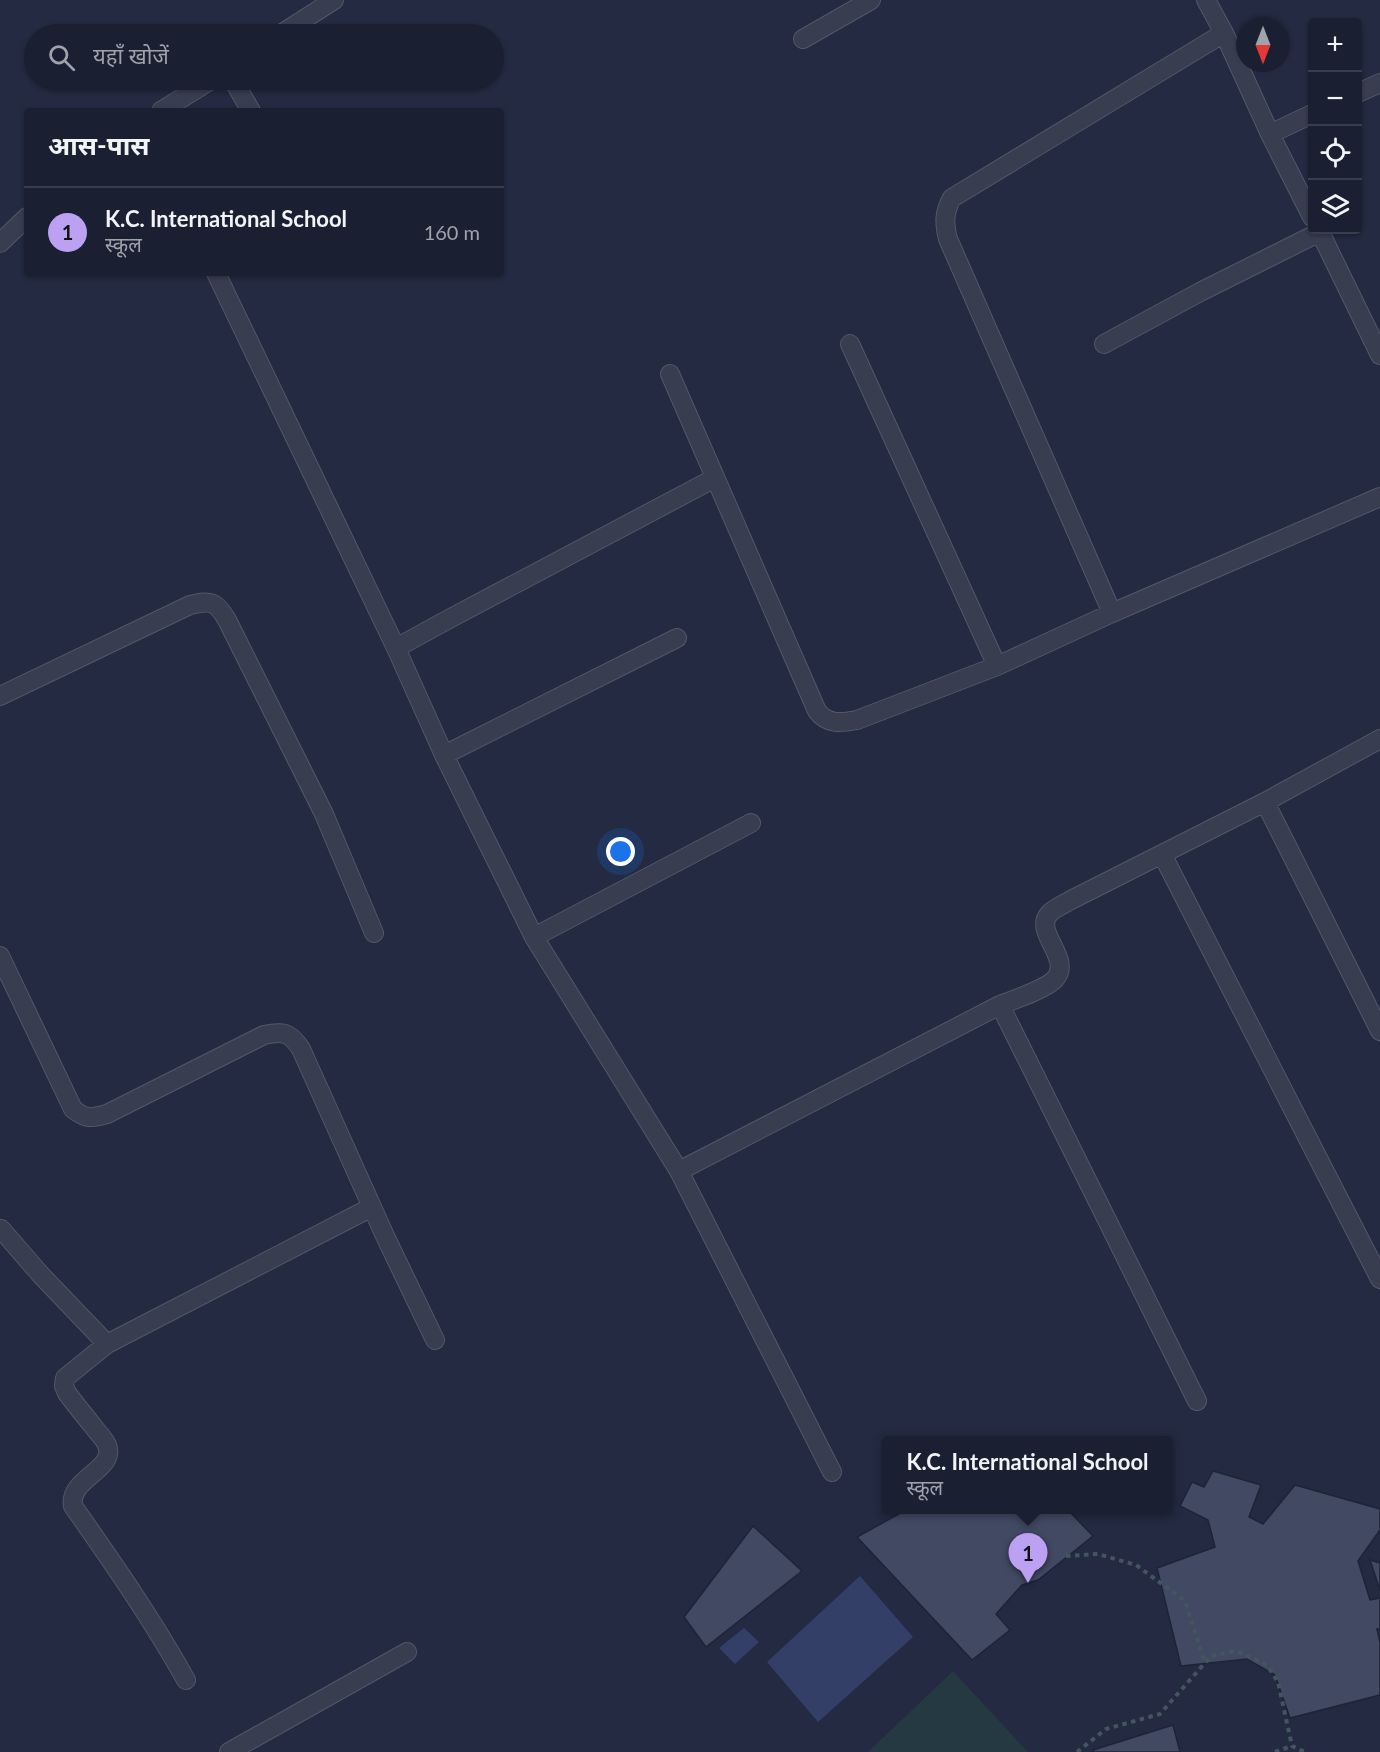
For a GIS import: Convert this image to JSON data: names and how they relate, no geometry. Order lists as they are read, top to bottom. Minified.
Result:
{"north":"bottom","page":{"map_buttons":["+","−"],"search":"यहाँ खोजें","heading":"आस-पास","list":[{"mark":"1","name":"K.C. International School","note":"स्कूल","value":"160 m"}],"popup":["K.C. International School","स्कूल"],"pins":"1"}}
